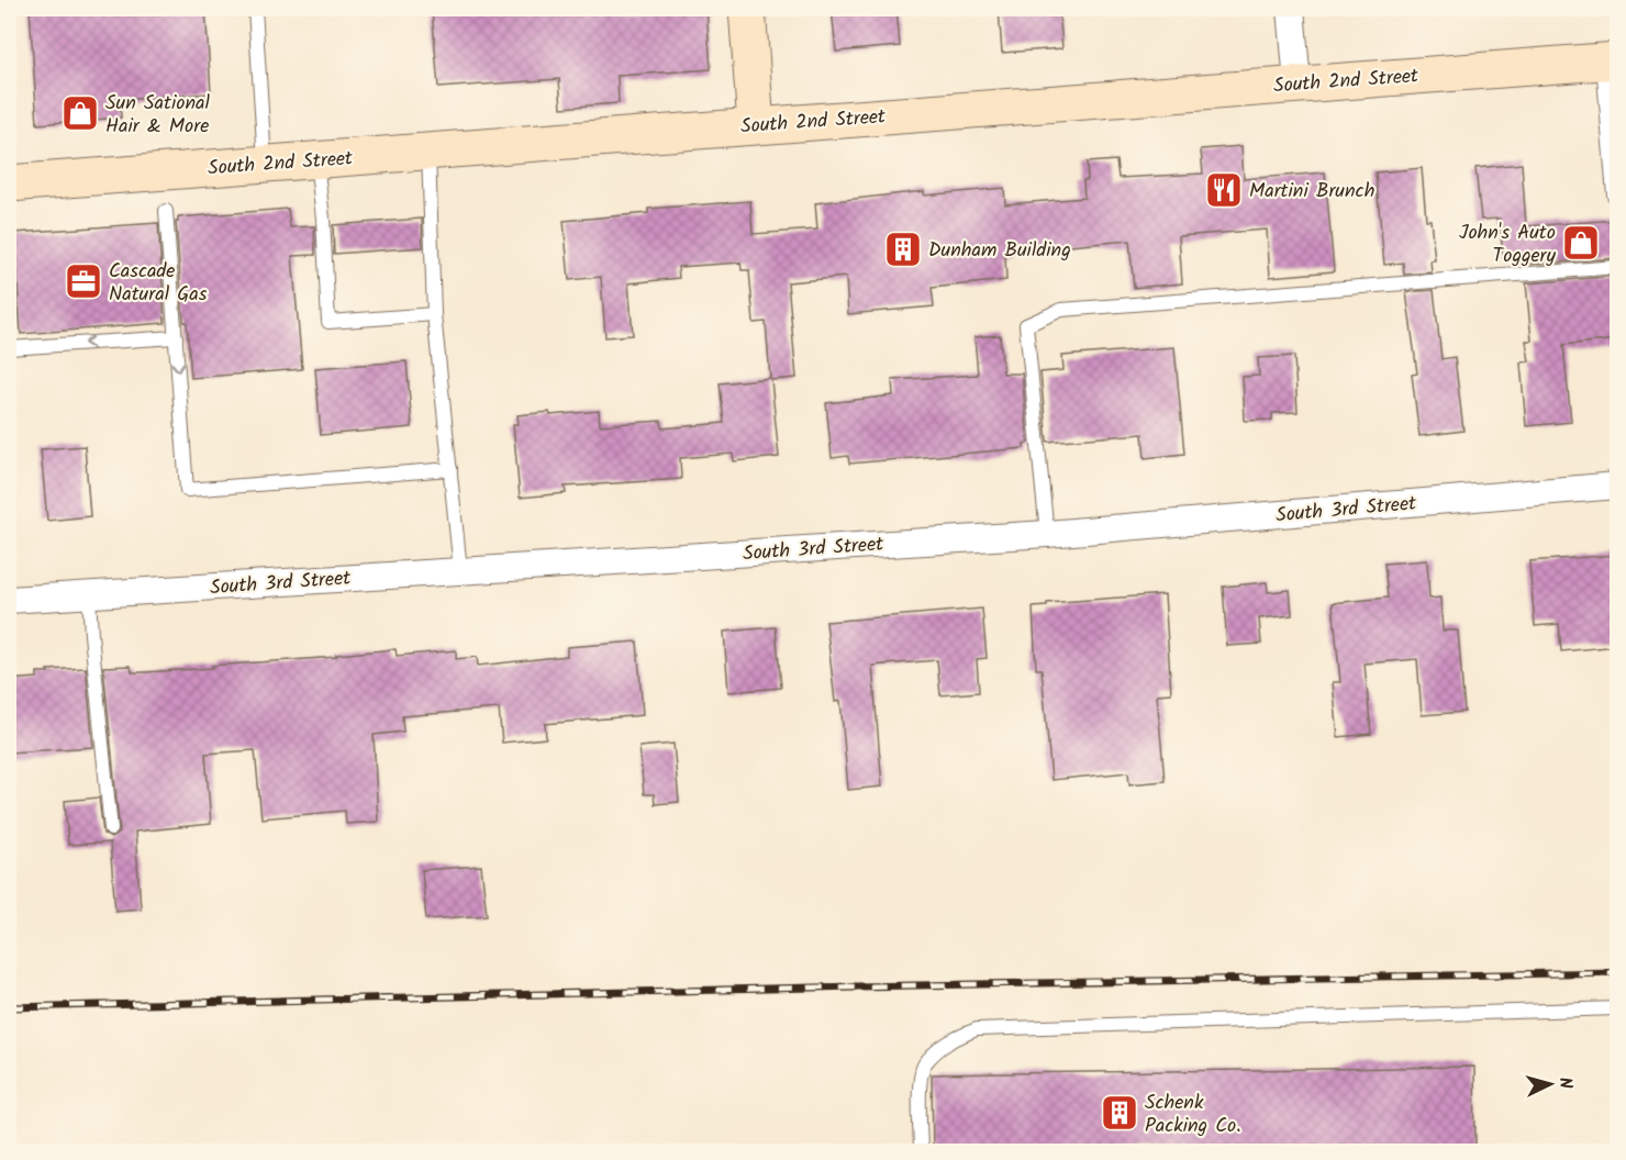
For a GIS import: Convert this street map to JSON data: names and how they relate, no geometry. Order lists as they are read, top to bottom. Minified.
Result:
{"streets":{"street":["South 2nd Street","South 3rd Street"]},"places":{"shop":["Sun Sational Hair & More","John's Auto Toggery"],"restaurant":["Martini Brunch"],"building":["Dunham Building","Schenk Packing Co."],"office":["Cascade Natural Gas"]},"north":"right"}
